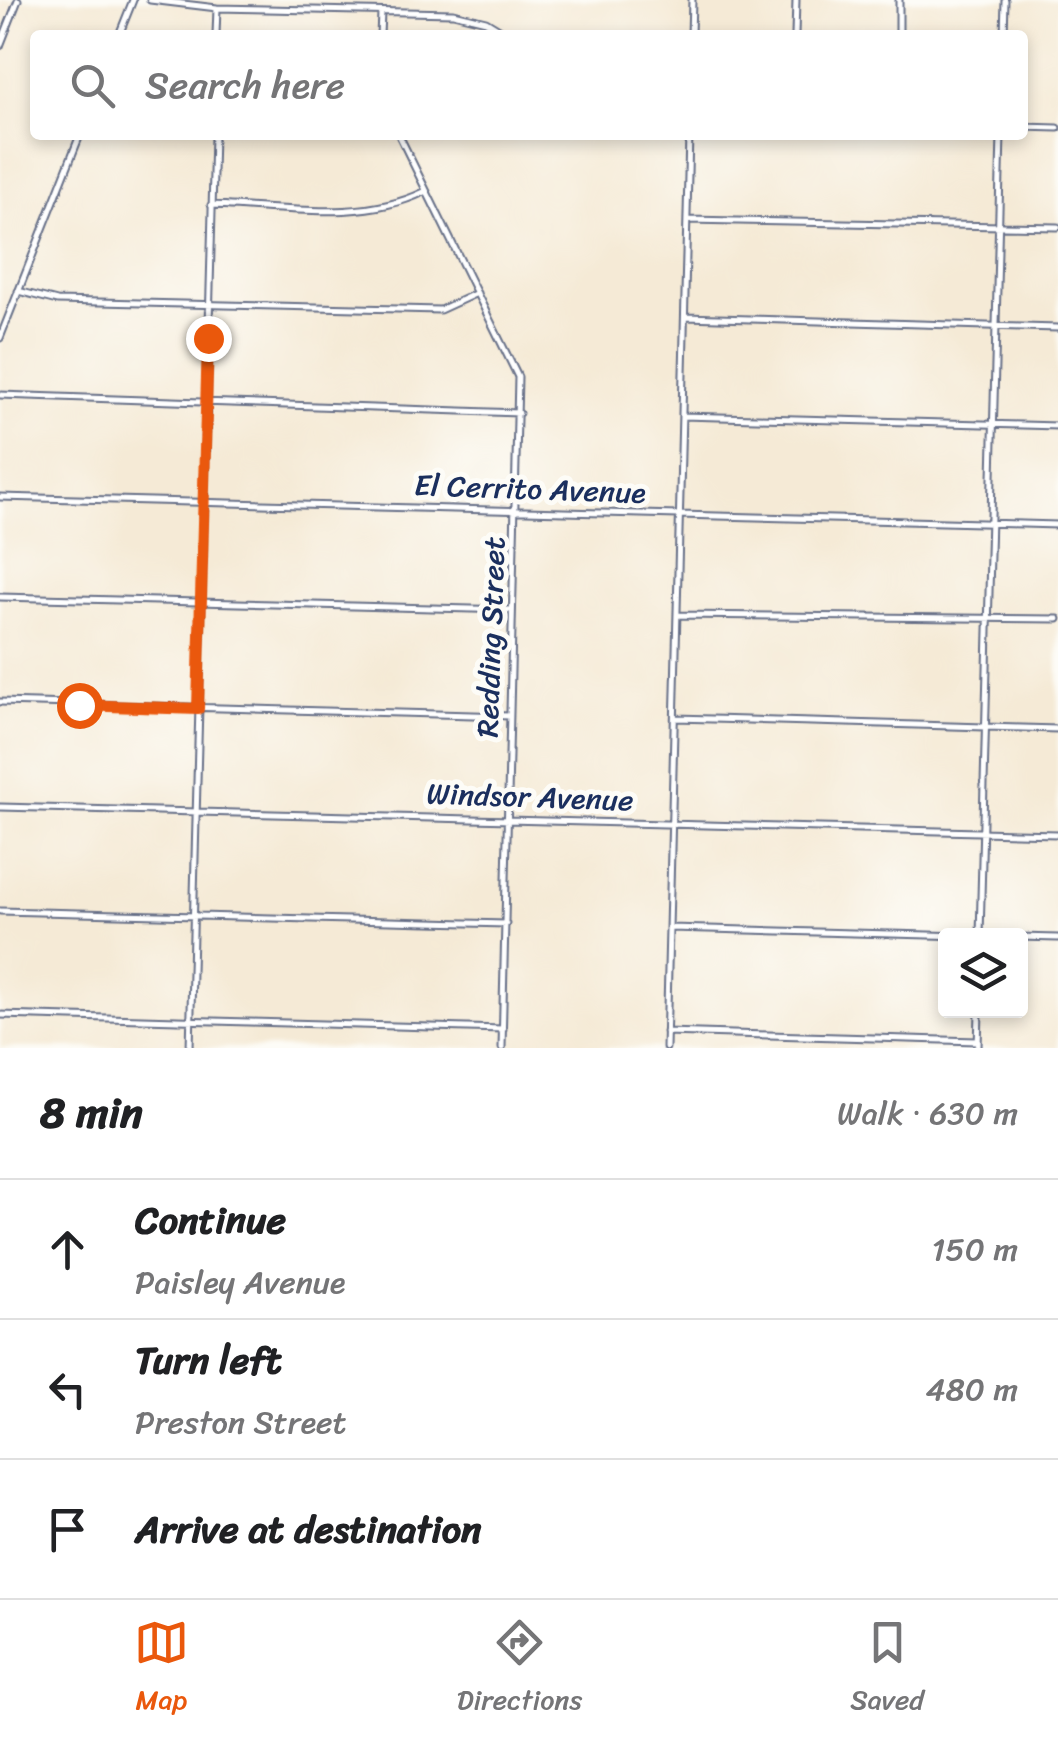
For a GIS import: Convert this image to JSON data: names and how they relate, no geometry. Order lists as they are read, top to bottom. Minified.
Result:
{"streets":{"street":["El Cerrito Avenue","Redding Street","Windsor Avenue"]},"crossings":[["El Cerrito Avenue","Redding Street"],["Redding Street","Windsor Avenue"]],"page":{"search":"Search here","heading":["8 min","Walk · 630 m"],"list":[["Continue","Paisley Avenue","150 m"],["Turn left","Preston Street","480 m"],"Arrive at destination"],"nav":["Map","Directions","Saved"]}}
